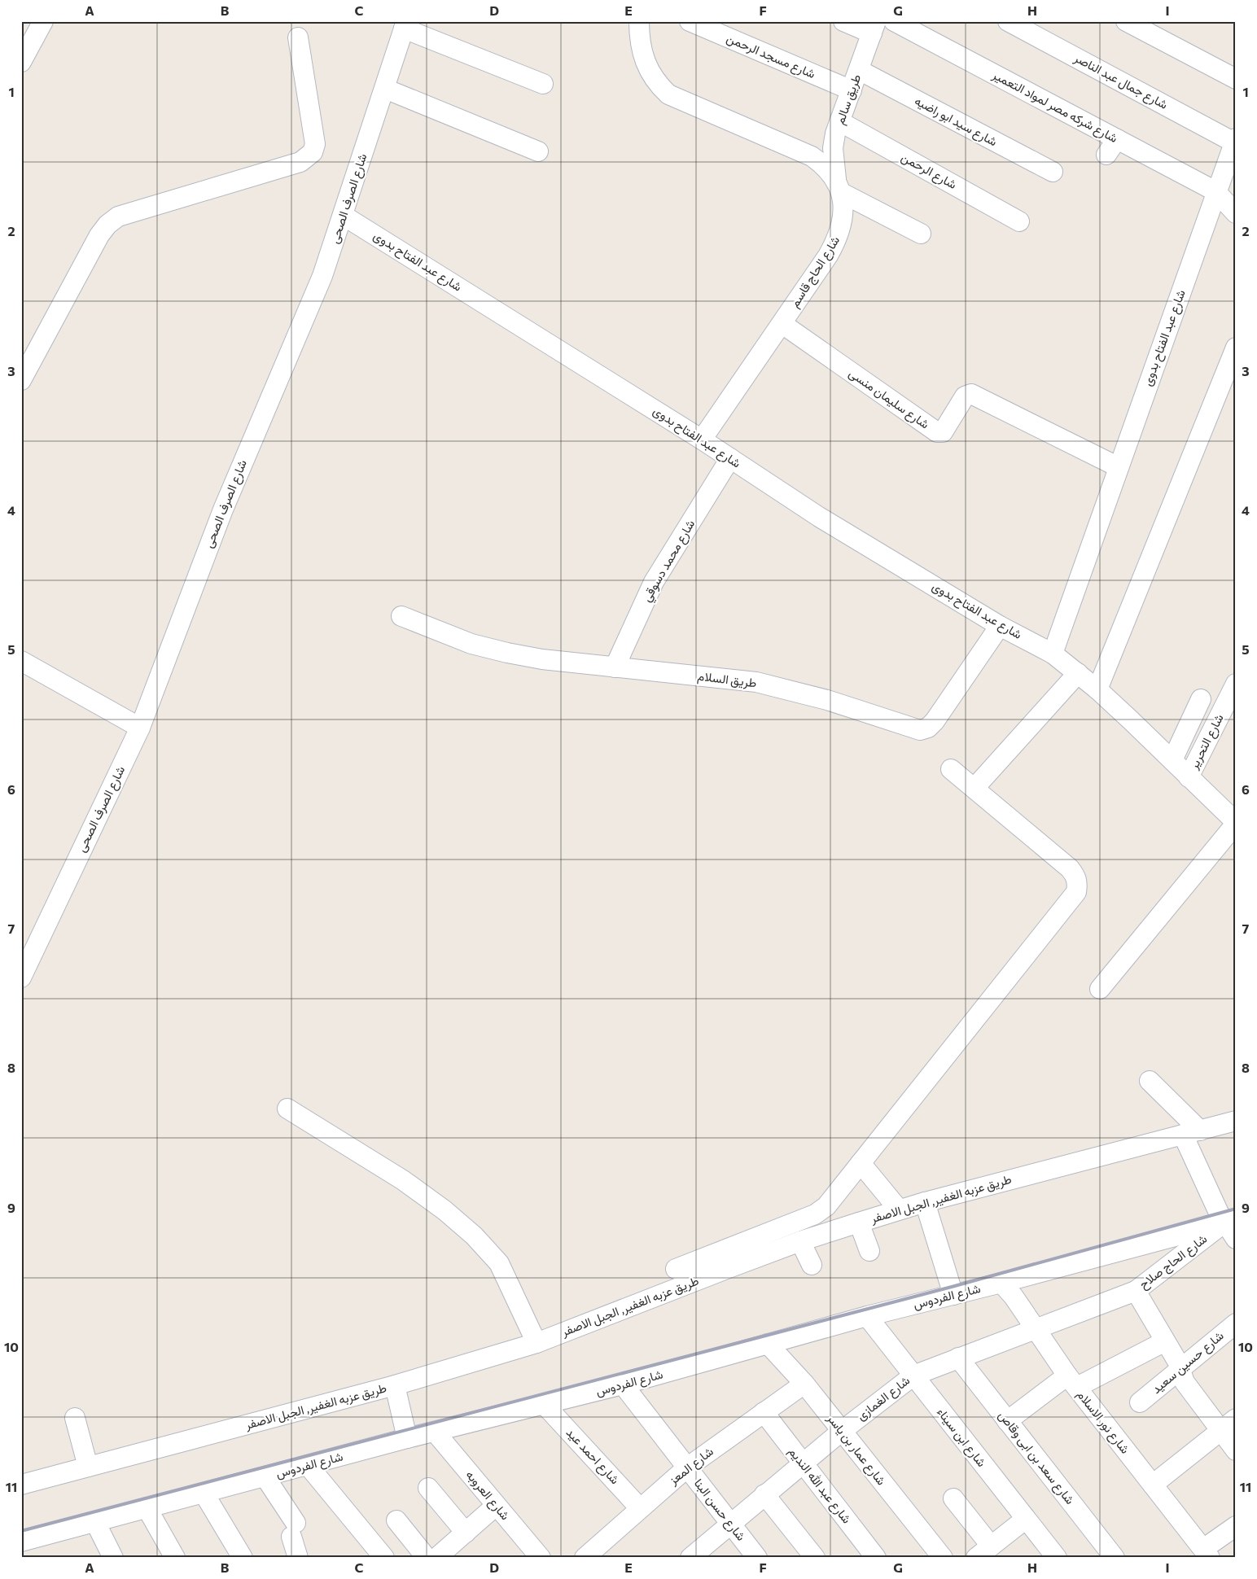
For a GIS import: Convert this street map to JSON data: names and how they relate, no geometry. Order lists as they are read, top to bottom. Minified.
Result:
{"streets":{"street":["شارع مسجد الرحمن","شارع جمال عبد الناصر","طريق سالم","شارع شركه مصر لمواد التعمير","شارع سيد ابو راضيه","شارع الرحمن","شارع الصرف الصحى","شارع عبد الفتاح بدوى","شارع الحاج قاسم","شارع سليمان منسى","شارع محمد دسوقي","طريق السلام","شارع التحرير","طريق عزبه الغفير, الجبل الاصفر","شارع الحاج صلاح","شارع الفردوس","شارع حسين سعيد","شارع الغمازى","شارع نور الاسلام","شارع ابن سيناء","شارع عمار بن ياسر","شارع احمد عيد","شارع سعد بن ابى وقاص","شارع المعز","شارع عبد الله النديم","شارع العروبه","شارع حسن البنا"]},"crossings":[["شارع مسجد الرحمن","طريق سالم"],["شارع جمال عبد الناصر","شارع عبد الفتاح بدوى"],["طريق سالم","شارع سيد ابو راضيه"],["طريق سالم","شارع الرحمن"],["طريق سالم","شارع الحاج قاسم"],["شارع شركه مصر لمواد التعمير","شارع عبد الفتاح بدوى"],["شارع الصرف الصحى","شارع عبد الفتاح بدوى"],["شارع عبد الفتاح بدوى","شارع الحاج قاسم"],["شارع عبد الفتاح بدوى","شارع سليمان منسى"],["شارع عبد الفتاح بدوى","شارع محمد دسوقي"],["شارع عبد الفتاح بدوى","طريق السلام"],["شارع عبد الفتاح بدوى","شارع التحرير"],["شارع الحاج قاسم","شارع سليمان منسى"],["شارع محمد دسوقي","طريق السلام"],["شارع الحاج صلاح","شارع الفردوس"],["شارع الحاج صلاح","شارع حسين سعيد"],["شارع الحاج صلاح","شارع الغمازى"],["شارع الفردوس","شارع نور الاسلام"],["شارع الفردوس","شارع ابن سيناء"],["شارع الفردوس","شارع عمار بن ياسر"],["شارع الفردوس","شارع احمد عيد"],["شارع الفردوس","شارع العروبه"],["شارع الفردوس","شارع حسن البنا"],["شارع الغمازى","شارع نور الاسلام"],["شارع الغمازى","شارع ابن سيناء"],["شارع الغمازى","شارع عمار بن ياسر"],["شارع الغمازى","شارع سعد بن ابى وقاص"],["شارع الغمازى","شارع عبد الله النديم"],["شارع الغمازى","شارع حسن البنا"],["شارع عمار بن ياسر","شارع المعز"],["شارع احمد عيد","شارع المعز"],["شارع المعز","شارع عبد الله النديم"],["شارع المعز","شارع حسن البنا"]],"grid":{"columns":["A","B","C","D","E","F","G","H","I"],"rows":["1","2","3","4","5","6","7","8","9","10","11"]}}
